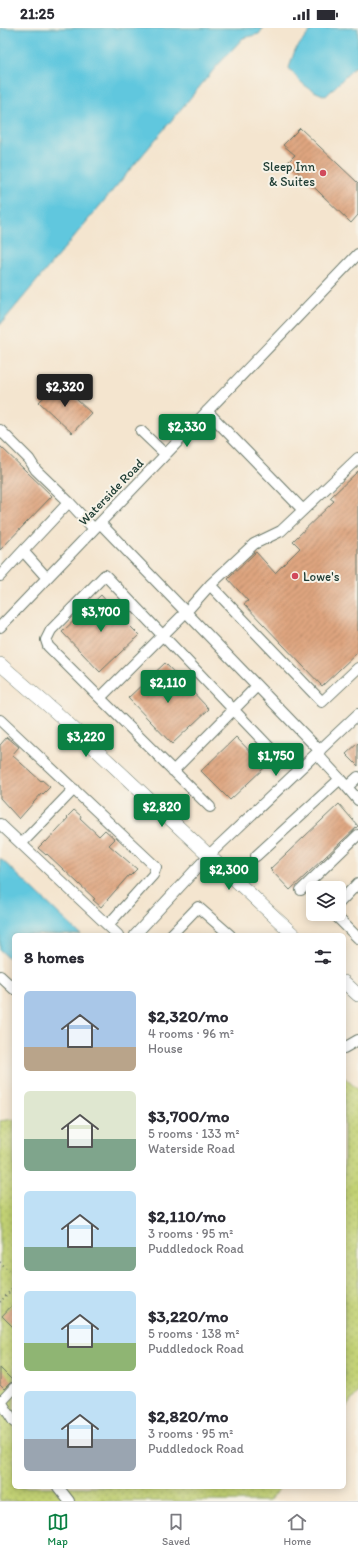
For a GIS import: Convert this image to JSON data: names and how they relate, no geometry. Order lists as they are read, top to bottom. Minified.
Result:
{"streets":{"street":["Waterside Road"]},"places":["Sleep Inn & Suites","Lowe's"],"page":{"status":"21:25","price":["$2,320","$2,330","$3,700","$2,110","$3,220","$1,750","$2,820","$2,300"],"heading":"8 homes","list":[{"name":"$2,320/mo","note":"4 rooms · 96 m² · House"},{"name":"$3,700/mo","note":"5 rooms · 133 m² · Waterside Road"},{"name":"$2,110/mo","note":"3 rooms · 95 m² · Puddledock Road"},{"name":"$3,220/mo","note":"5 rooms · 138 m² · Puddledock Road"},{"name":"$2,820/mo","note":"3 rooms · 95 m² · Puddledock Road"}],"tabs":["Map","Saved","Home"]}}
